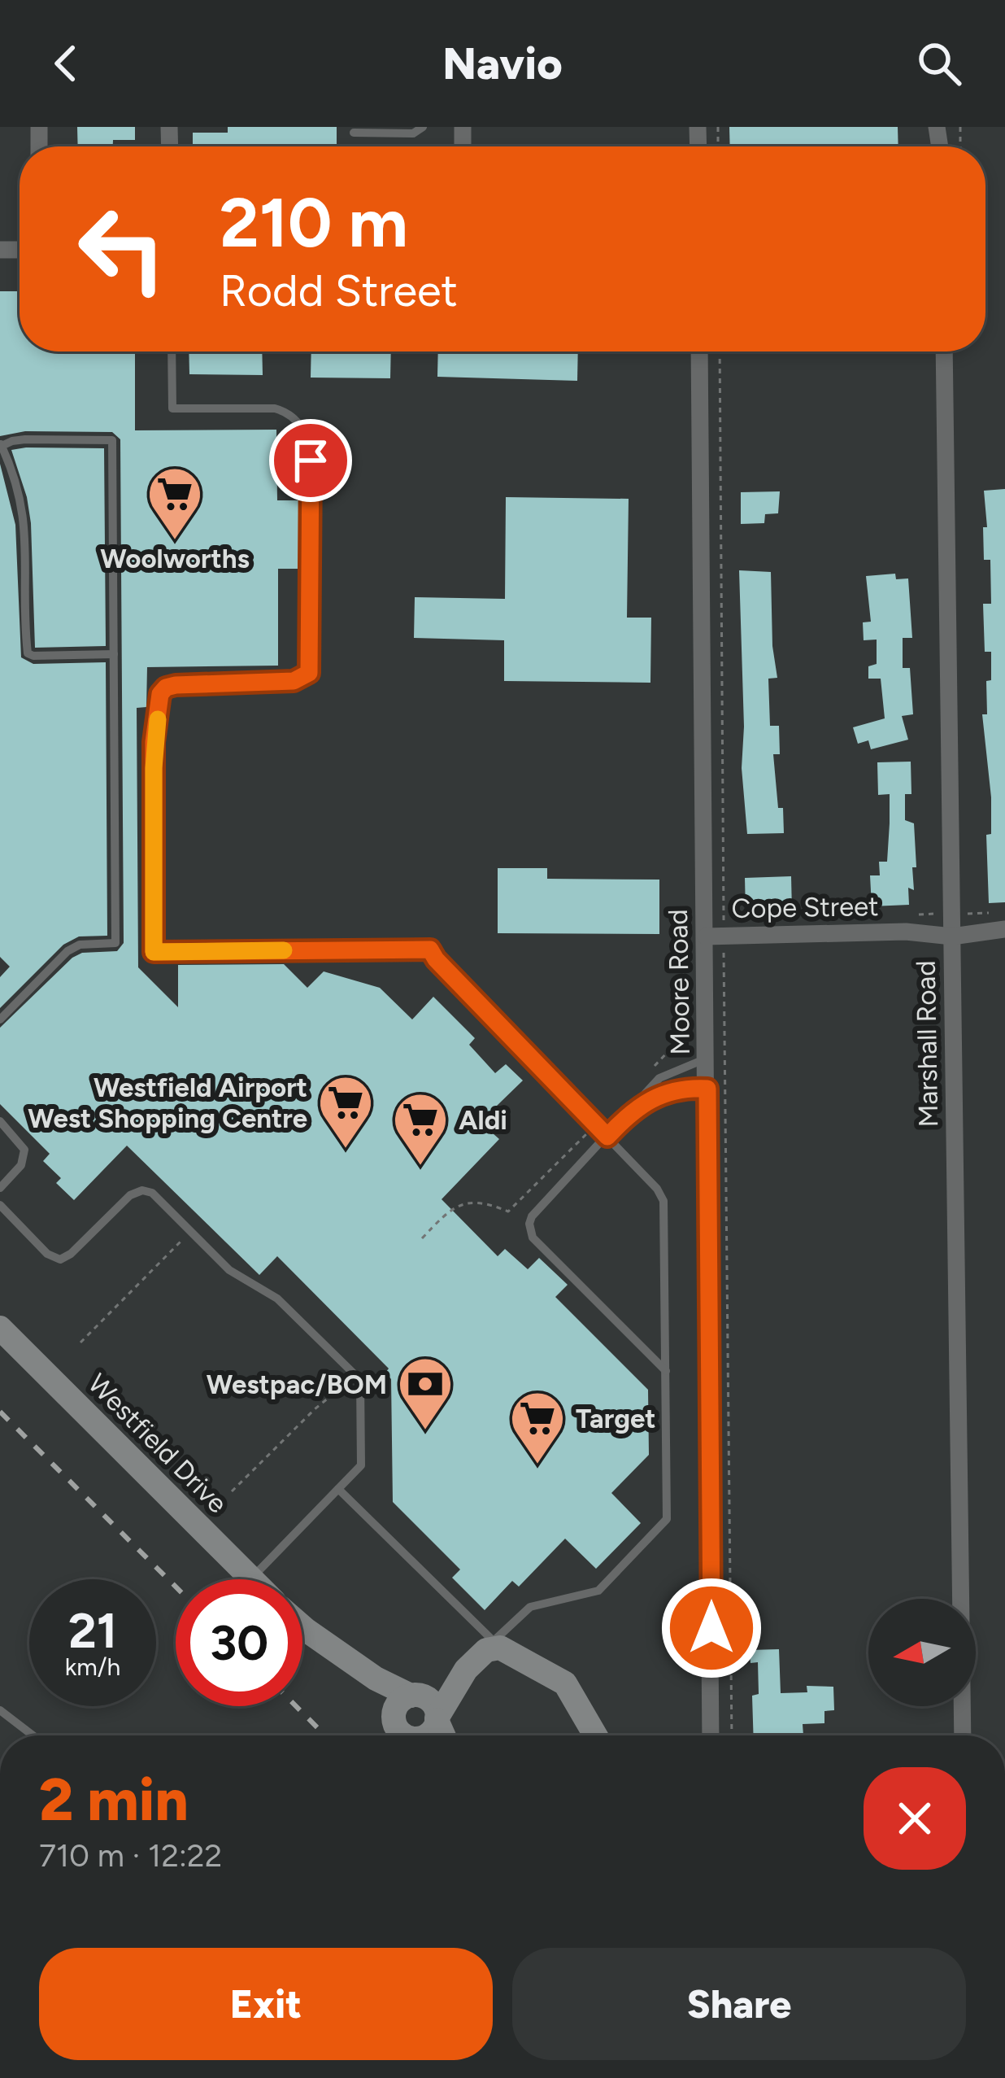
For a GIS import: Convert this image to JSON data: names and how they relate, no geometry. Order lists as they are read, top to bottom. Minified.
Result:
{"streets":{"main road":["Westfield Drive"],"street":["Cope Street","Moore Road","Marshall Road"]},"crossings":[["Cope Street","Moore Road"],["Cope Street","Marshall Road"]],"places":{"supermarket":["Woolworths","Westfield Airport West Shopping Centre","Aldi","Target"],"bank":["Westpac/BOM"]},"north":"left","page":{"header":"Navio","turn":["210 m","Rodd Street"],"speed":"21 km/h","limit":"30","heading":["2 min","710 m · 12:22"],"buttons":["Exit","Share"]}}
